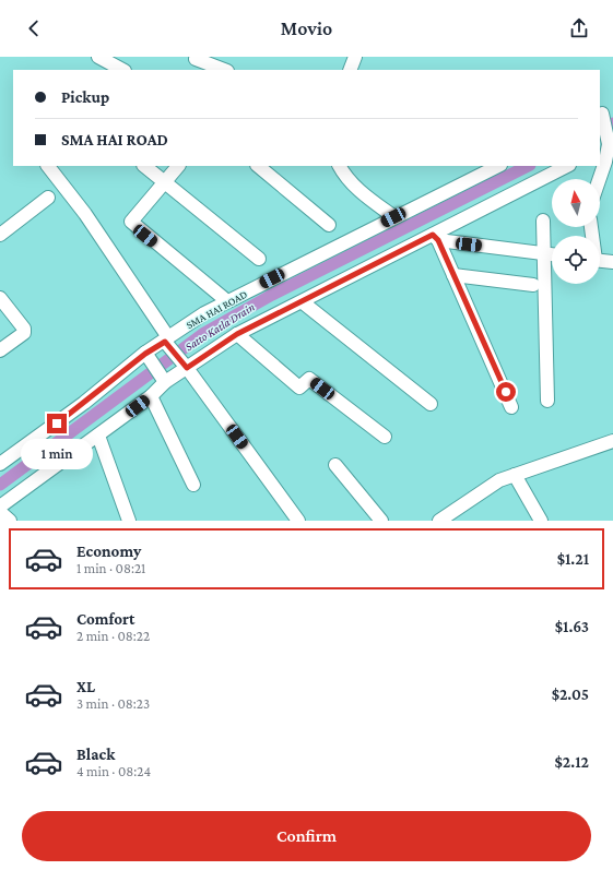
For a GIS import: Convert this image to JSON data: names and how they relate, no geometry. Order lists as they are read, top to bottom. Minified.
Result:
{"streets":{"street":["SMA HAI ROAD"]},"water":["Satto Katla Drain"],"north":"top","page":{"header":"Movio","banner":["Pickup","SMA HAI ROAD"],"bubble":"1 min","list":[{"name":"Economy","note":"1 min · 08:21","value":"$1.21"},{"name":"Comfort","note":"2 min · 08:22","value":"$1.63"},{"name":"XL","note":"3 min · 08:23","value":"$2.05"},{"name":"Black","note":"4 min · 08:24","value":"$2.12"}],"buttons":"Confirm"}}
